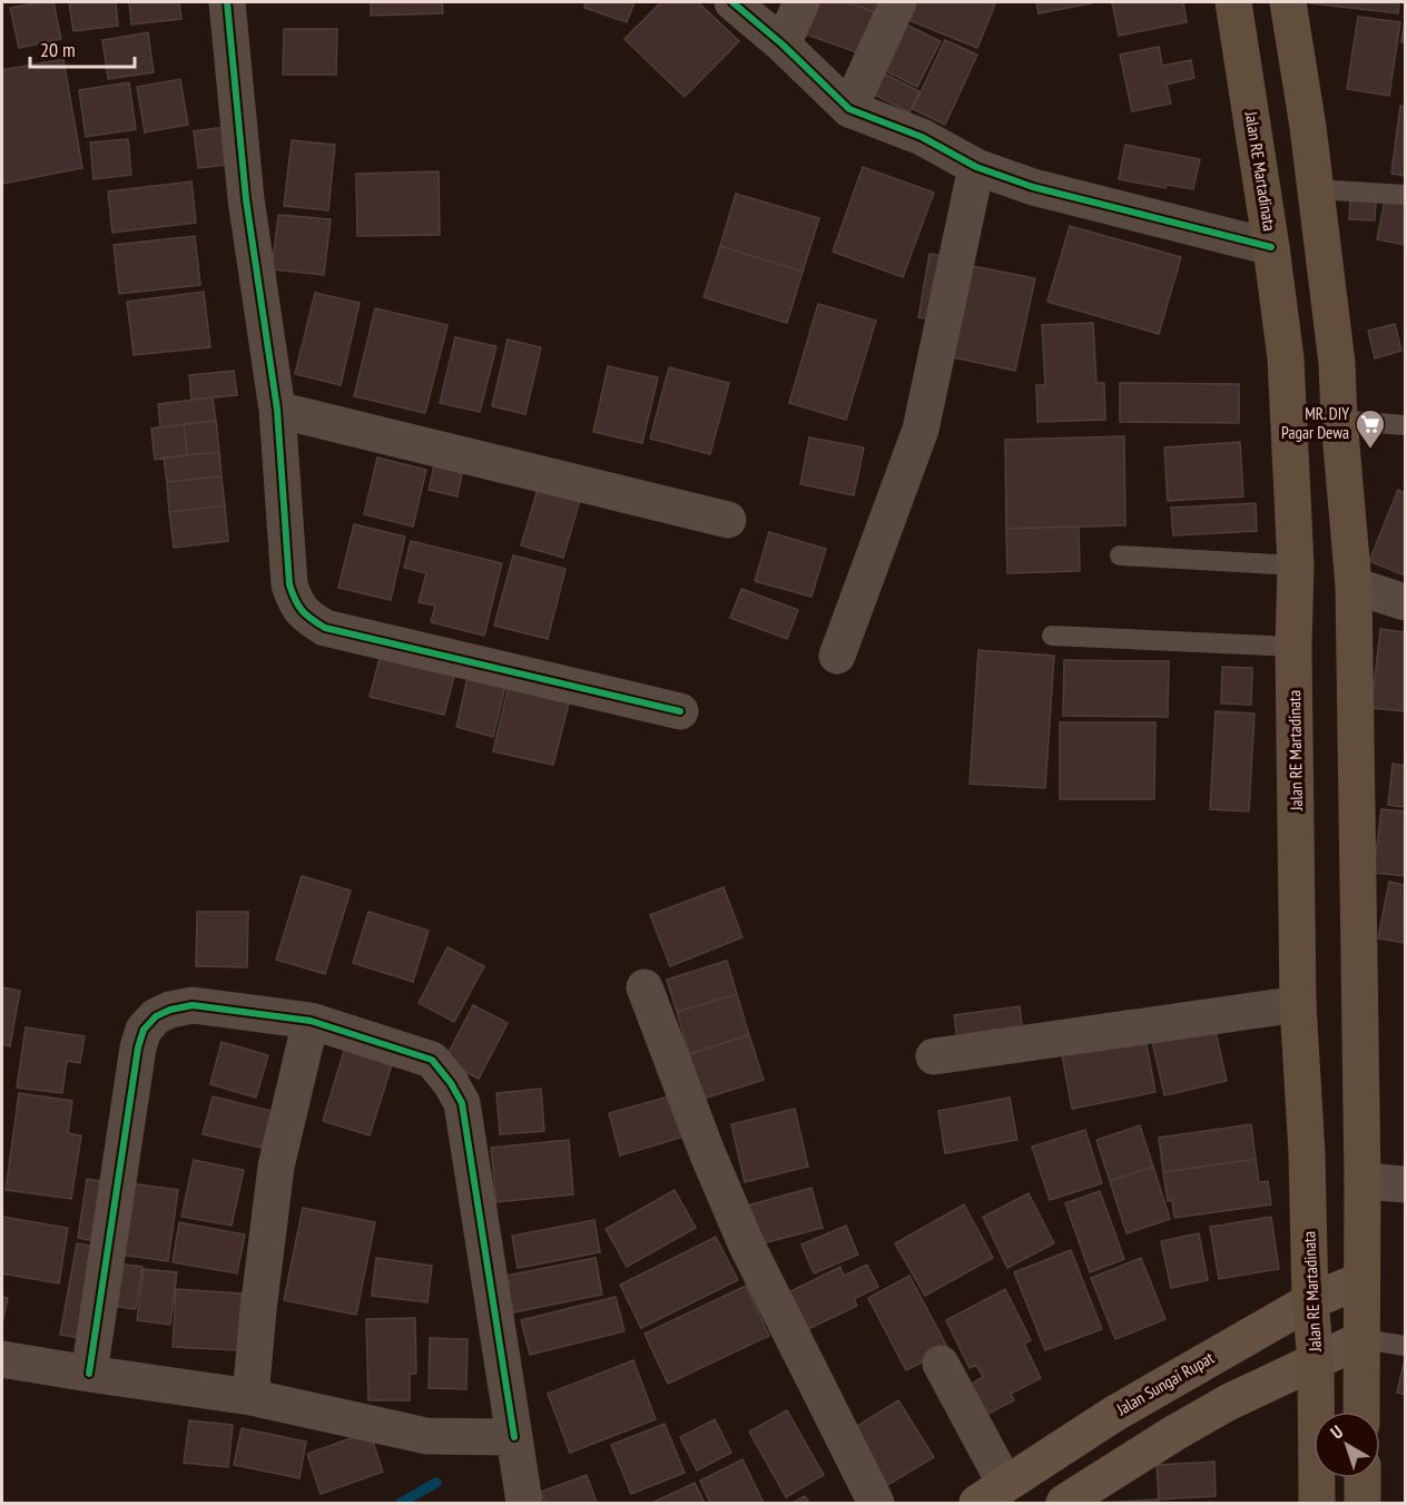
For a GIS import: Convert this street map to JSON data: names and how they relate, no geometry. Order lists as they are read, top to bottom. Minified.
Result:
{"streets":{"highway":["Jalan RE Martadinata"],"main road":["Jalan Sungai Rupat"]},"crossings":[["Jalan RE Martadinata","Jalan Sungai Rupat"]],"places":{"supermarket":["MR. DIY Pagar Dewa"]},"scale_bar":"20 m","north":"top left"}
